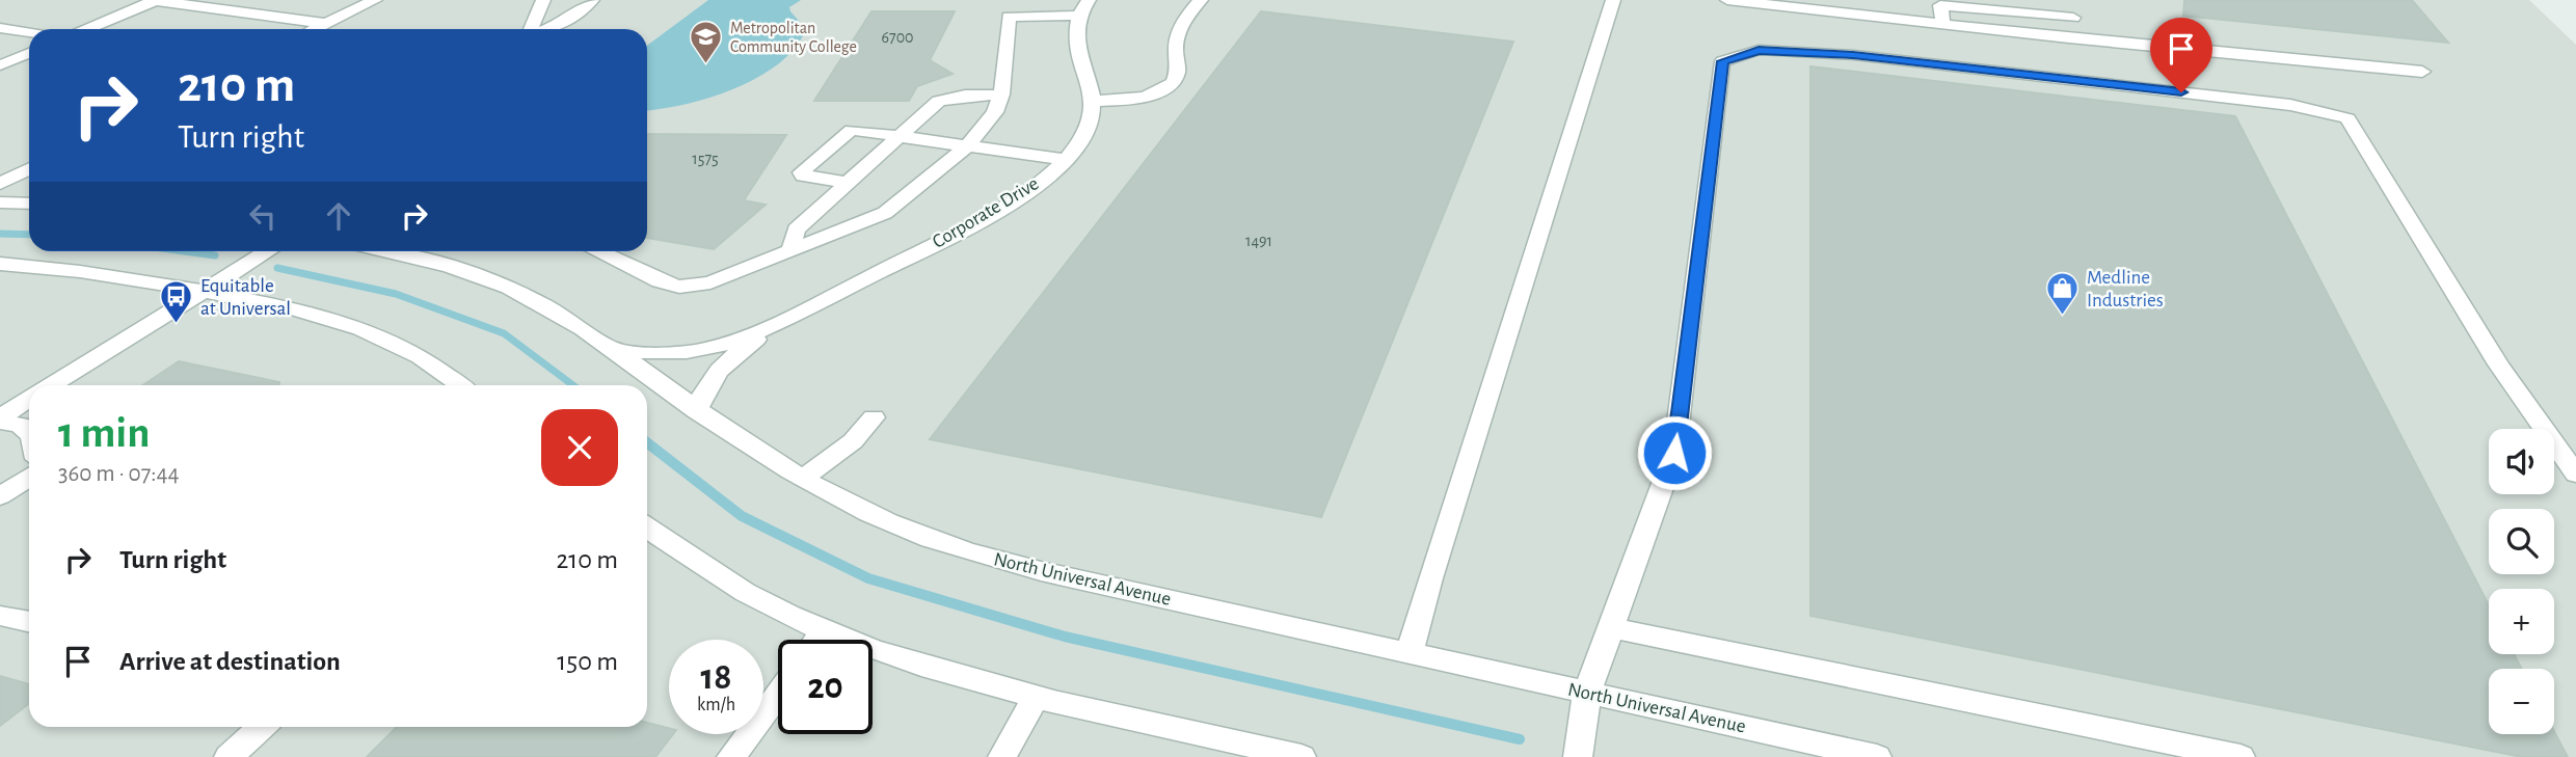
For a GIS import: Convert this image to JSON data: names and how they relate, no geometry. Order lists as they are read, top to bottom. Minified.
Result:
{"streets":{"street":["Corporate Drive","North Universal Avenue"]},"crossings":[["Corporate Drive","North Universal Avenue"]],"places":{"school or university":["Metropolitan Community College"],"shop":["Medline Industries"],"bus stop":["Equitable at Universal"]},"house_numbers":["6700","1575","1491"],"page":{"turn":["210 m","Turn right"],"heading":["1 min","360 m · 07:44"],"map_buttons":["+","−"],"list":[{"name":"Turn right","value":"210 m"},{"name":"Arrive at destination","value":"150 m"}],"speed":"18 km/h","limit":"20"}}
